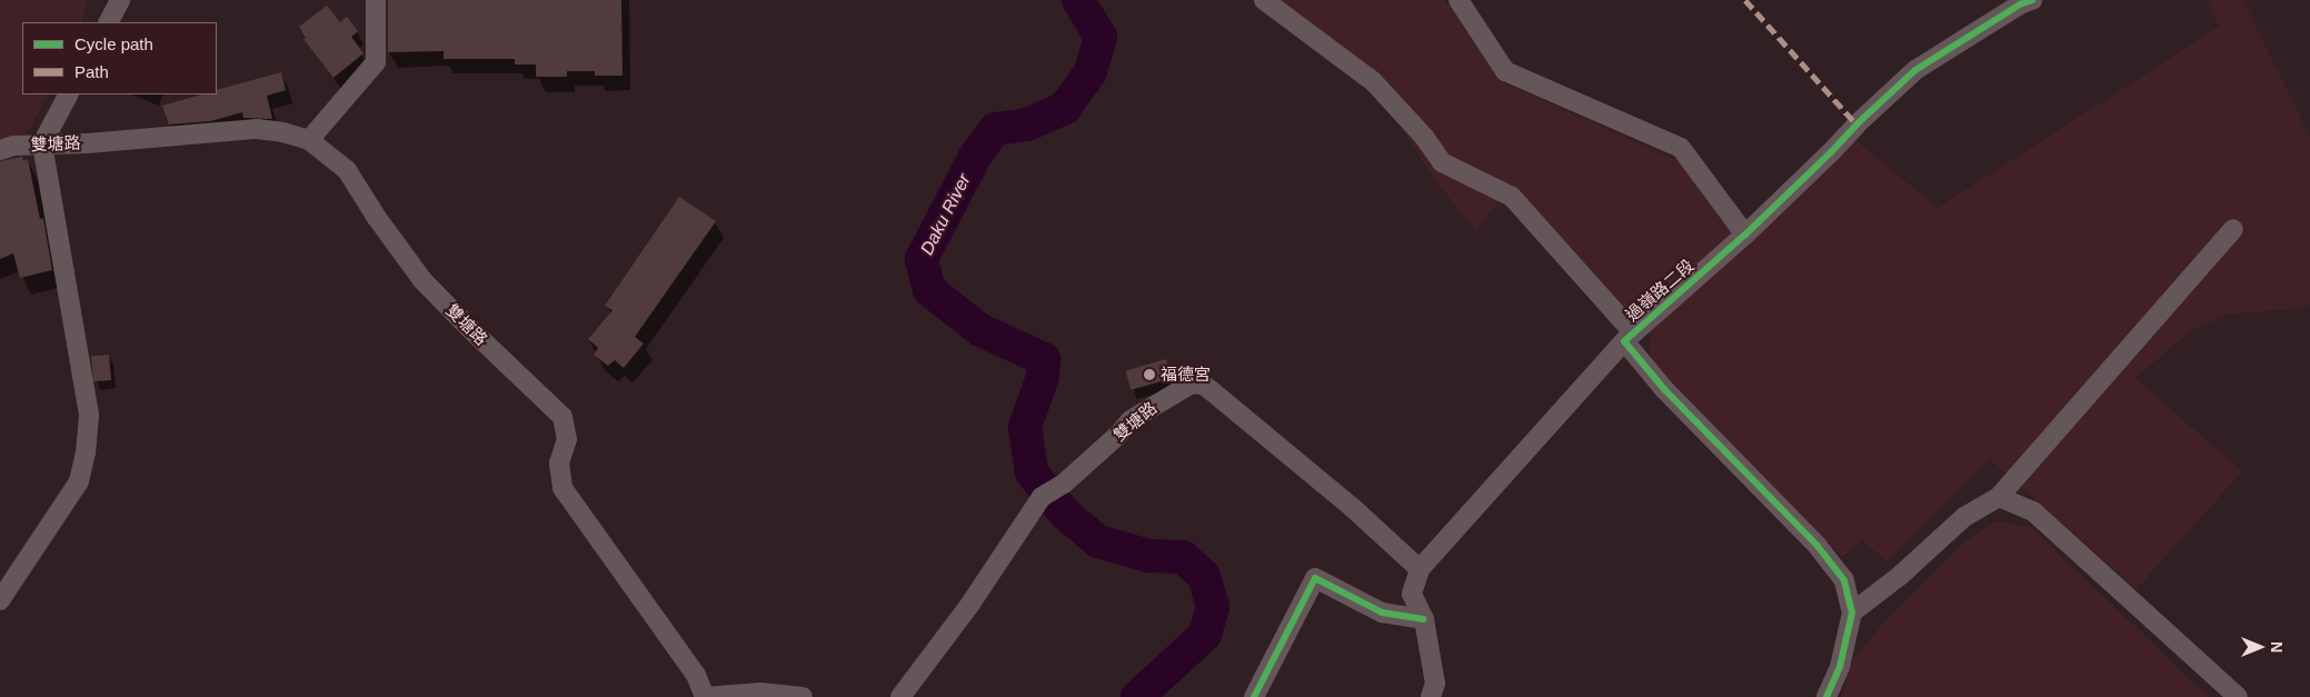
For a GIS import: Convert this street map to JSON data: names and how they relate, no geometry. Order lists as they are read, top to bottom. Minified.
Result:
{"streets":{"street":["雙塘路","過嶺路二段"]},"water":["Daku River"],"places":["福德宮"],"legend":["Cycle path","Path"],"north":"right"}
